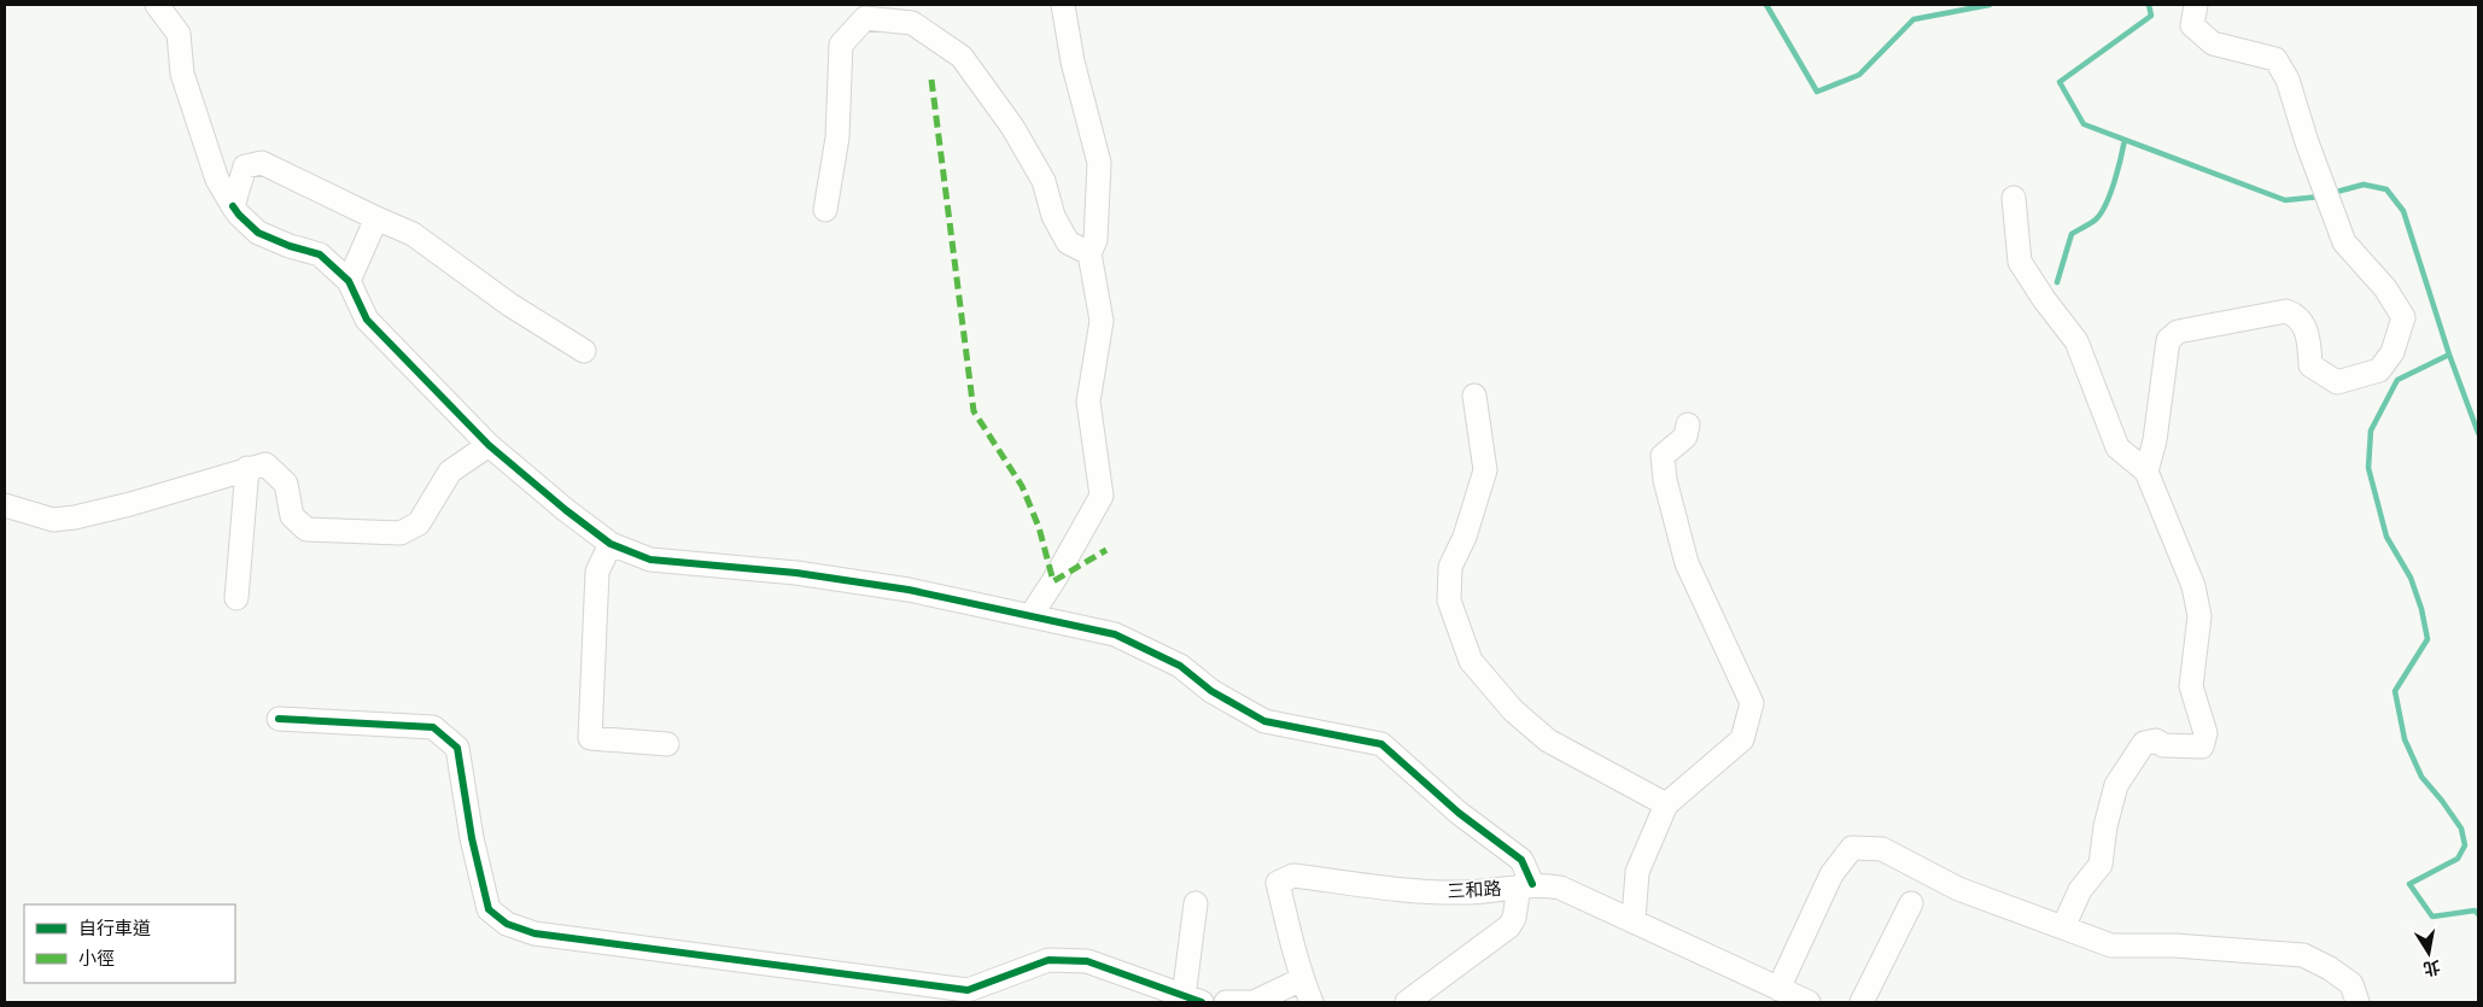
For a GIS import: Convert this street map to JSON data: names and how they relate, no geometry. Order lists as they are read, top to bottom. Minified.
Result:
{"streets":{"street":["三和路"]},"legend":["自行車道","小徑"],"north":"bottom"}
